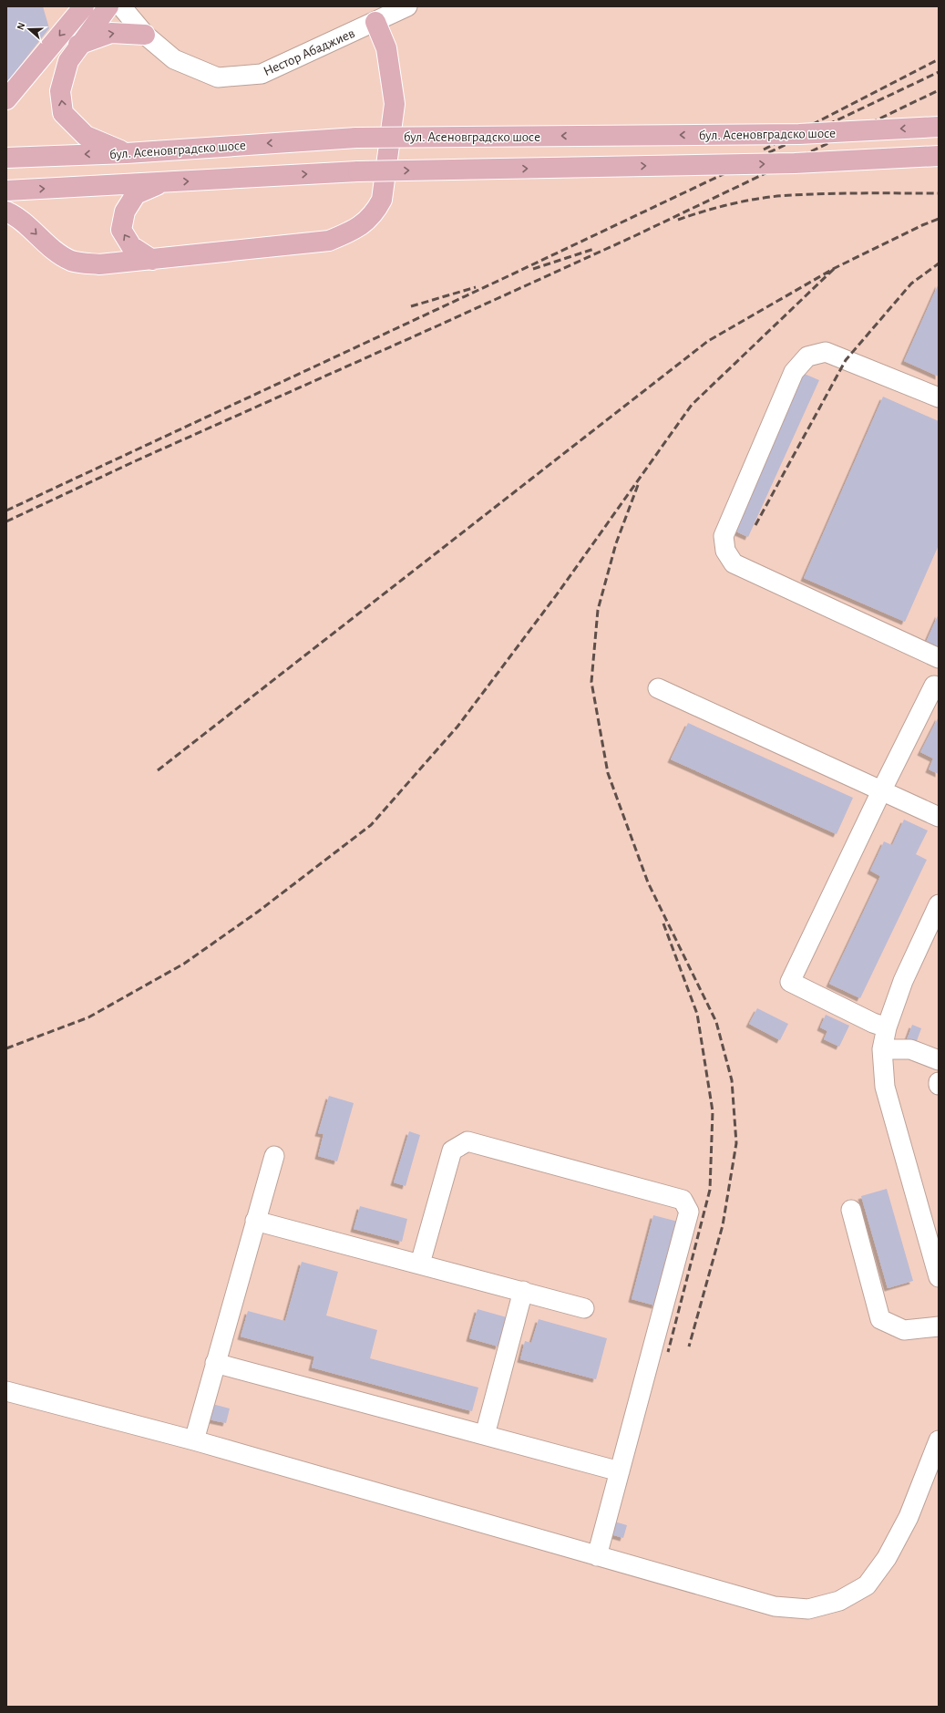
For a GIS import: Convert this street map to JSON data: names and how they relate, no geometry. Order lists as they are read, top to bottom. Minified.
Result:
{"streets":{"main road":["бул. Асеновградско шосе"],"street":["Нестор Абаджиев"]},"north":"left"}
